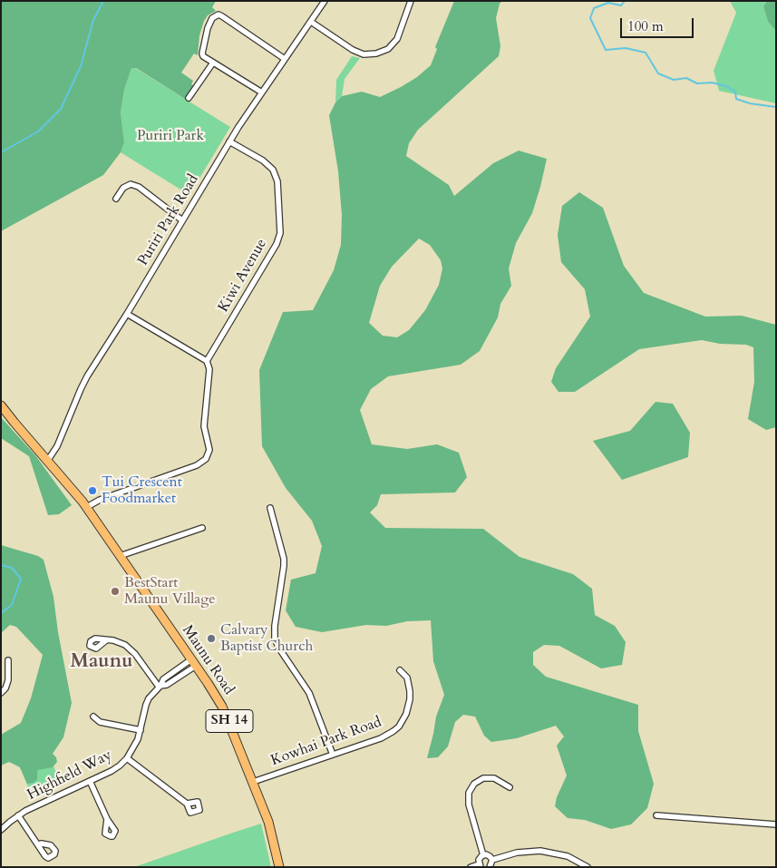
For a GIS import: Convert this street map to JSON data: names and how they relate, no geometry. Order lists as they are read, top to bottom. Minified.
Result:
{"streets":{"main road":["Maunu Road","SH 14"],"street":["Puriri Park Road","Kiwi Avenue","Kowhai Park Road","Highfield Way"]},"crossings":[["Puriri Park Road","Kiwi Avenue"],["Puriri Park Road","Maunu Road"],["Maunu Road","Kowhai Park Road"],["Maunu Road","Highfield Way"]],"districts":["Maunu"],"parks":["Puriri Park"],"places":["Tui Crescent Foodmarket","BestStart Maunu Village","Calvary Baptist Church"],"scale_bar":"100 m"}
